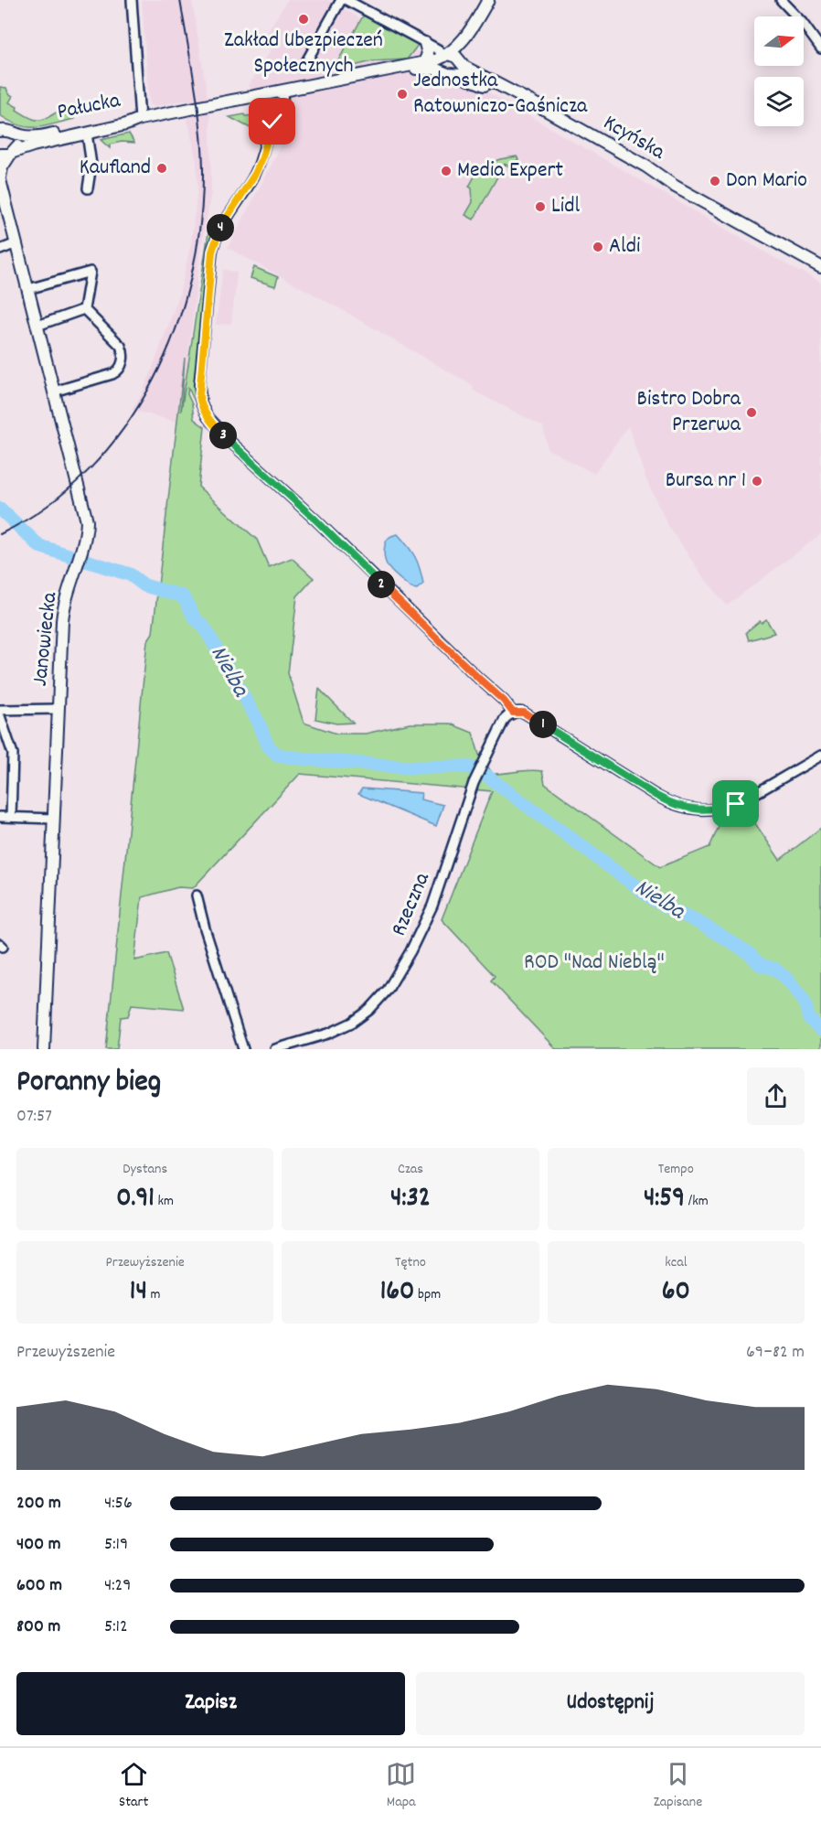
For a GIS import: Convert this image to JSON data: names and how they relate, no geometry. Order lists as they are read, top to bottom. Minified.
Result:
{"streets":{"street":["Pałucka","Kcyńska","Janowiecka","Rzeczna"]},"crossings":[["Pałucka","Janowiecka"]],"water":["Nielba"],"parks":["ROD \"Nad Nieblą\""],"places":["Zakład Ubezpieczeń Społecznych","Jednostka Ratowniczo-Gaśnicza","Kaufland","Media Expert","Don Mario","Lidl","Aldi","Bistro Dobra Przerwa","Bursa nr 1"],"north":"right","page":{"pins":["4","3","2","1"],"heading":["Poranny bieg","07:57"],"stats":[["Dystans","0.91 km"],["Czas","4:32"],["Tempo","4:59 /km"],["Przewyższenie","14 m"],["Tętno","160 bpm"],["kcal","60"]],"chart":["Przewyższenie","69–82 m"],"list":[{"name":"200 m","note":"4:56"},{"name":"400 m","note":"5:19"},{"name":"600 m","note":"4:29"},{"name":"800 m","note":"5:12"}],"buttons":["Zapisz","Udostępnij"],"tabs":["Start","Mapa","Zapisane"]}}
